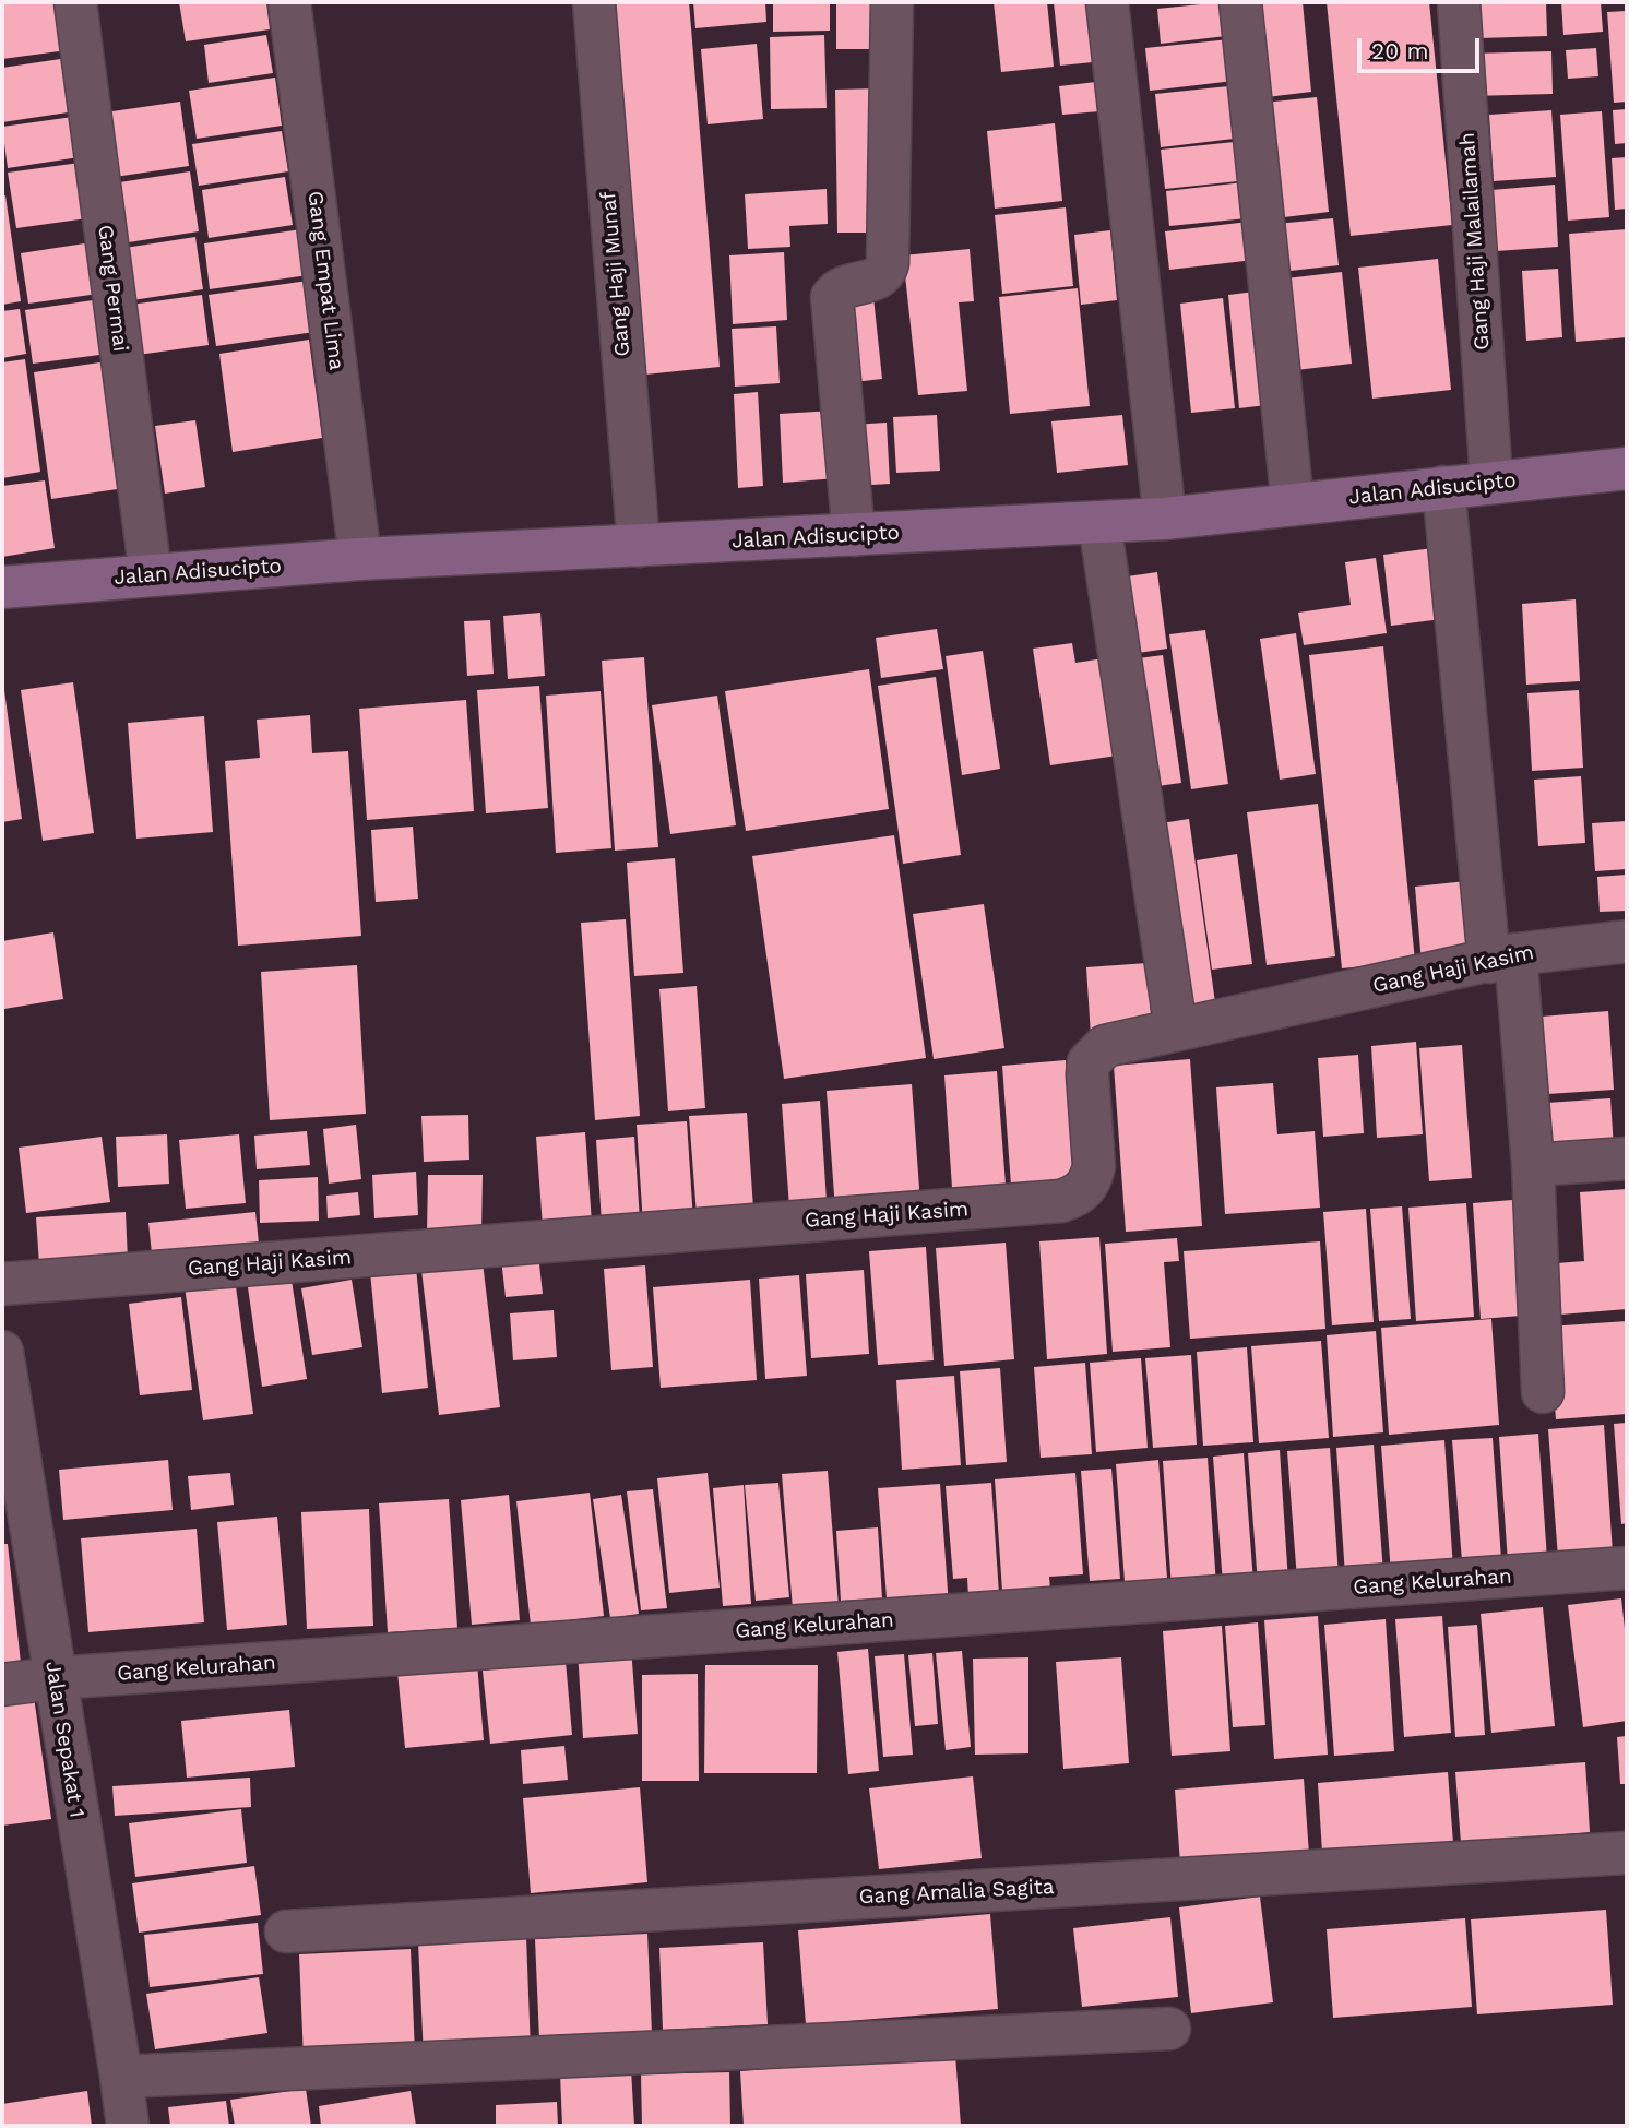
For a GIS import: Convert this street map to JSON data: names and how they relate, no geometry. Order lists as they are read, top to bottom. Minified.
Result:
{"streets":{"main road":["Jalan Adisucipto"],"street":["Gang Haji Malailamah","Gang Haji Munaf","Gang Empat Lima","Gang Permai","Gang Haji Kasim","Gang Kelurahan","Jalan Sepakat 1","Gang Amalia Sagita"]},"crossings":[["Gang Haji Malailamah","Jalan Adisucipto"],["Gang Haji Munaf","Jalan Adisucipto"],["Gang Empat Lima","Jalan Adisucipto"],["Gang Permai","Jalan Adisucipto"],["Gang Kelurahan","Jalan Sepakat 1"]],"scale_bar":"20 m"}
